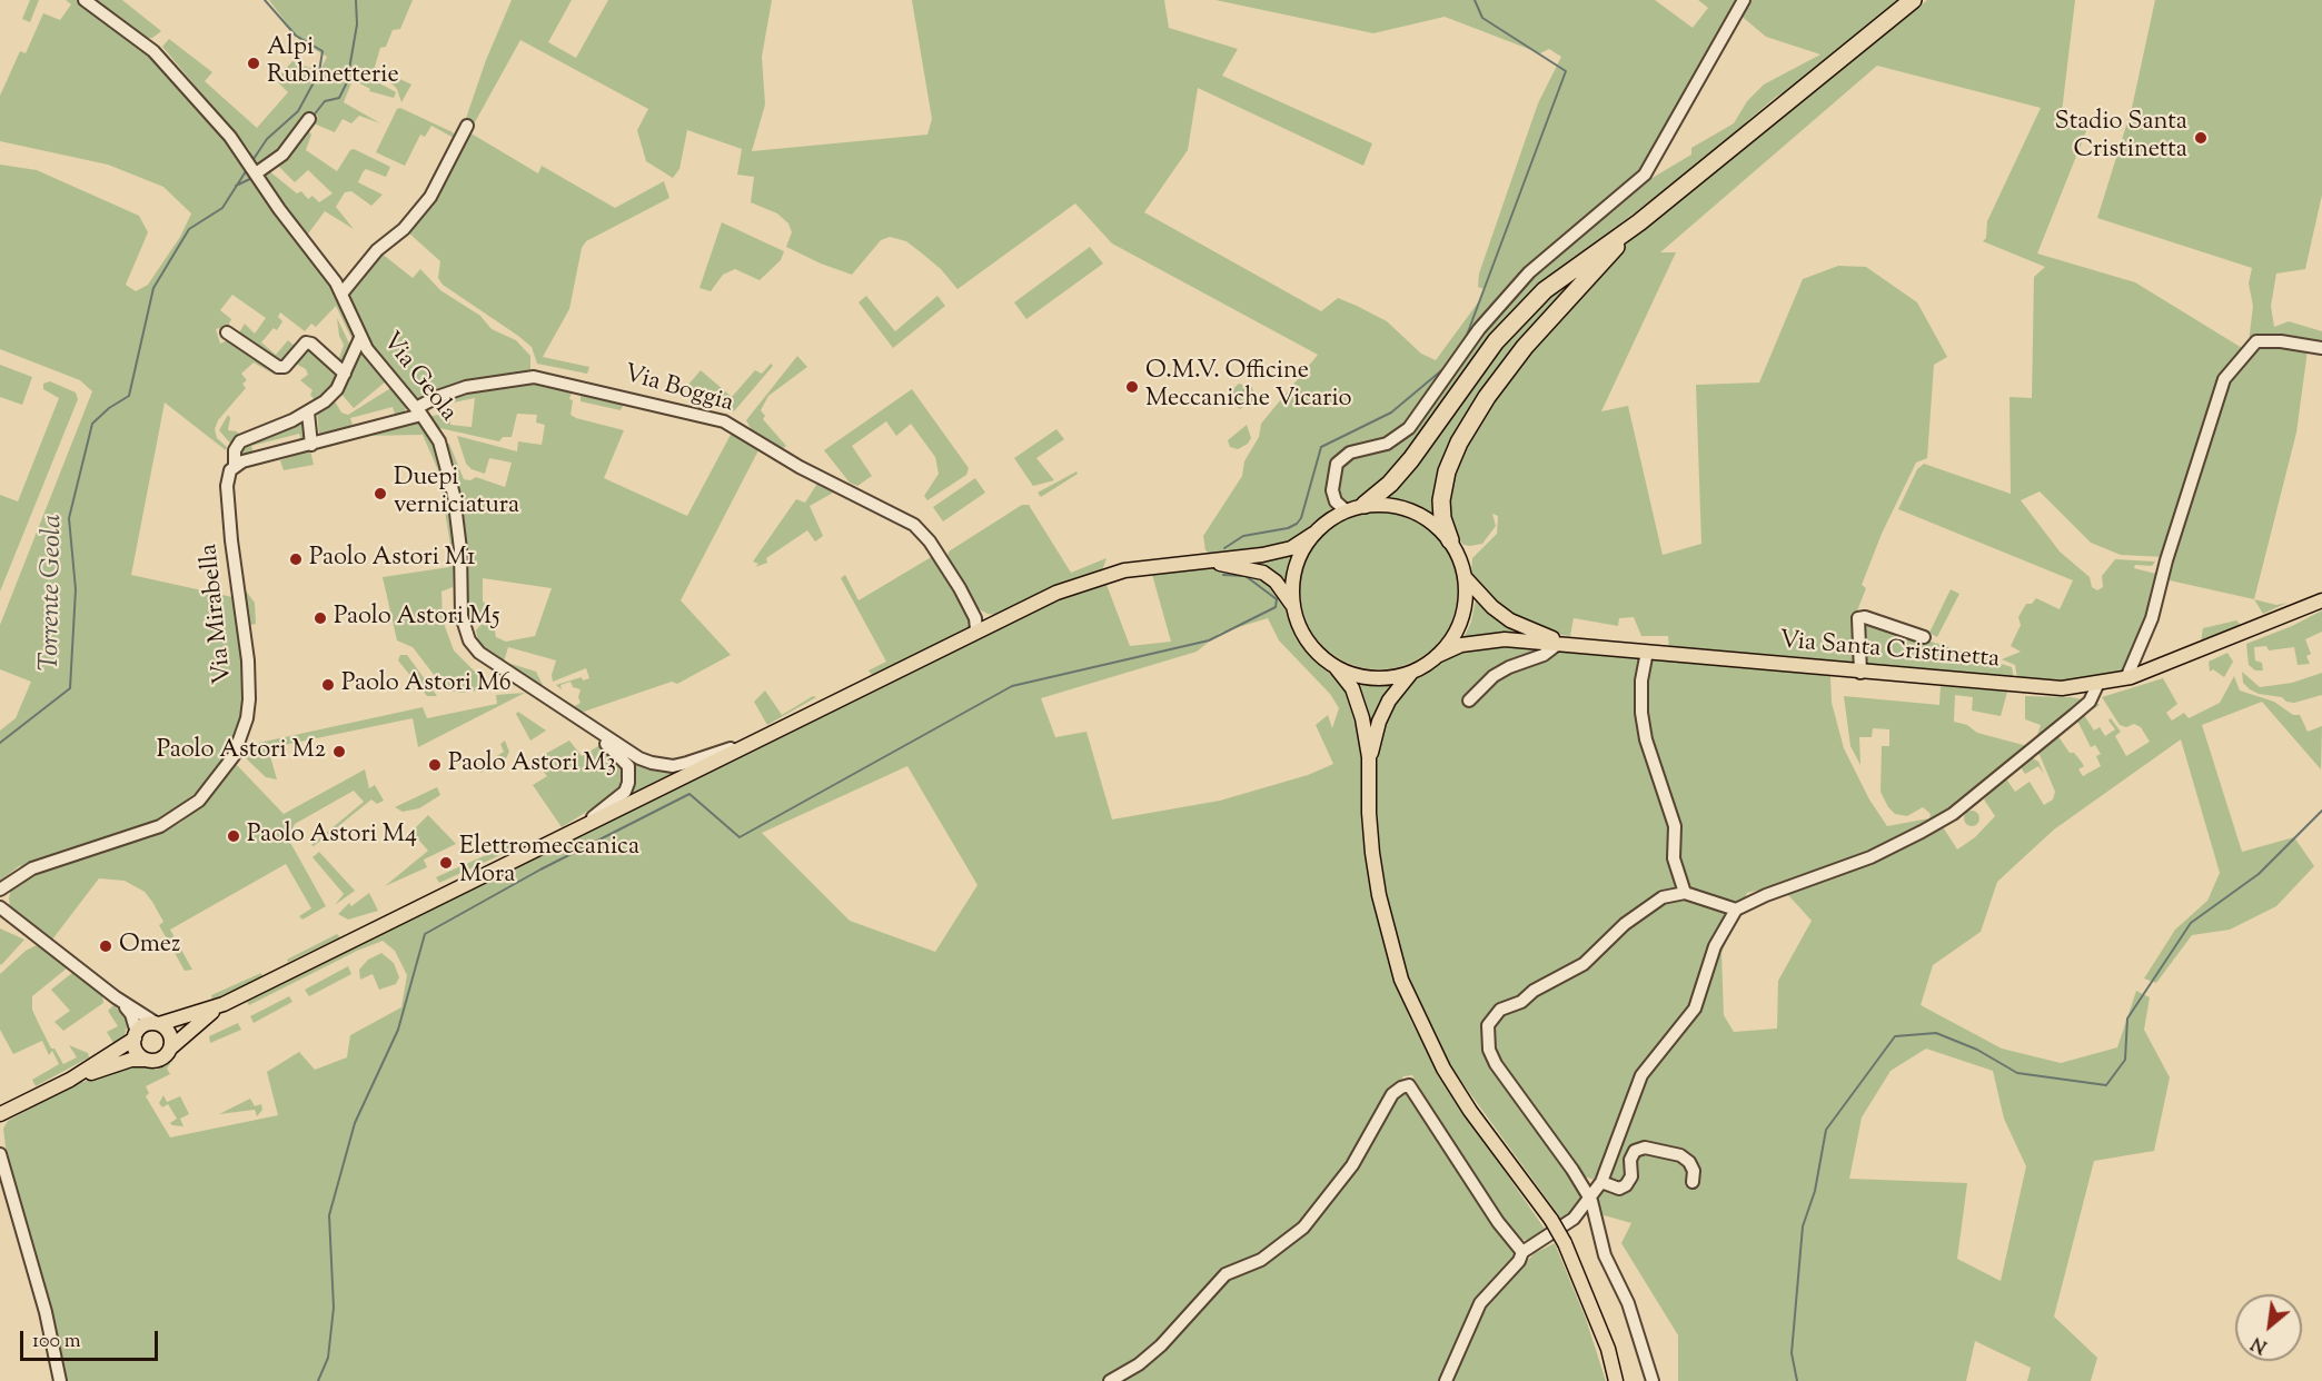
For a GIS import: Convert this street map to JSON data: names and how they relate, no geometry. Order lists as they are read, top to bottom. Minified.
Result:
{"streets":{"main road":["Via Santa Cristinetta"],"street":["Via Geola","Via Boggia","Via Mirabella"]},"crossings":[["Via Geola","Via Boggia"]],"water":["Torrente Geola"],"places":["Alpi Rubinetterie","Stadio Santa Cristinetta","O.M.V. Officine Meccaniche Vicario","Duepi verniciatura","Paolo Astori M1","Paolo Astori M5","Paolo Astori M6","Paolo Astori M2","Paolo Astori M3","Paolo Astori M4","Elettromeccanica Mora","Omez"],"scale_bar":"100 m","north":"bottom left"}
